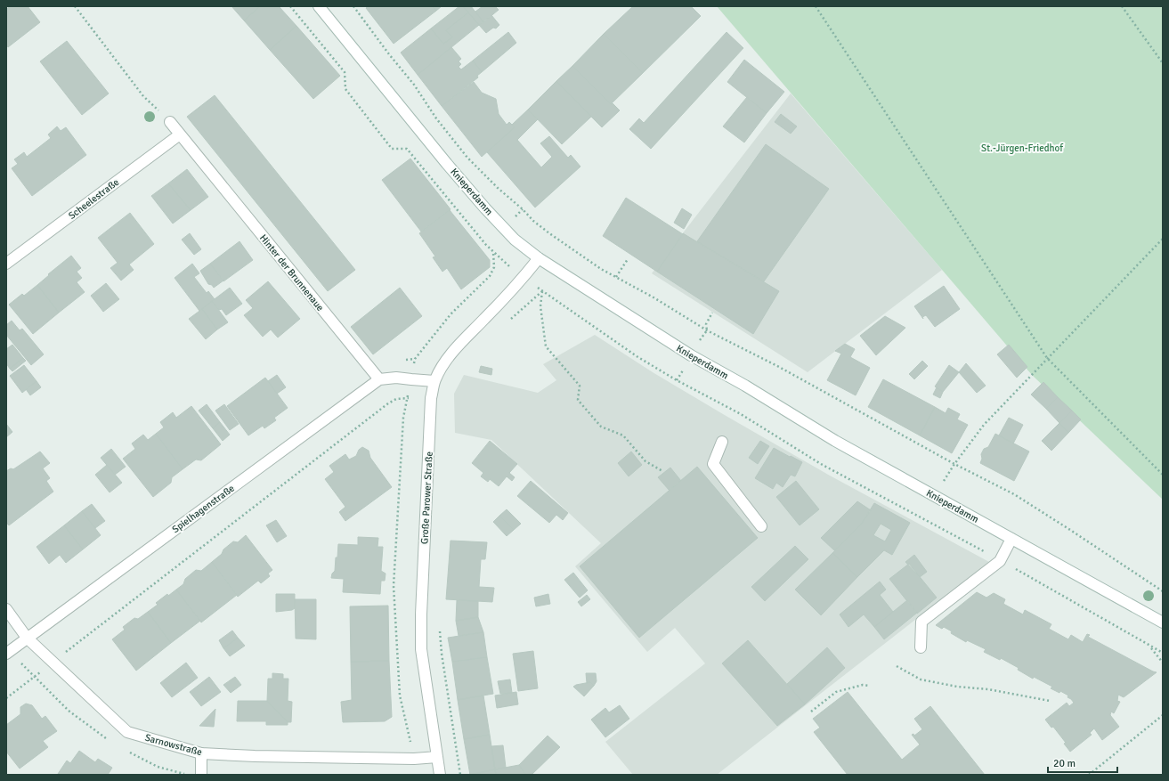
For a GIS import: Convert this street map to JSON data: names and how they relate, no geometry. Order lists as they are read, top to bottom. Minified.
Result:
{"streets":{"street":["Knieperdamm","Scheelestraße","Hinter der Brunnenaue","Große Parower Straße","Spielhagenstraße","Sarnowstraße"]},"crossings":[["Knieperdamm","Große Parower Straße"],["Scheelestraße","Hinter der Brunnenaue"],["Hinter der Brunnenaue","Spielhagenstraße"],["Große Parower Straße","Sarnowstraße"],["Spielhagenstraße","Sarnowstraße"]],"parks":["St.-Jürgen-Friedhof"],"scale_bar":"20 m"}
